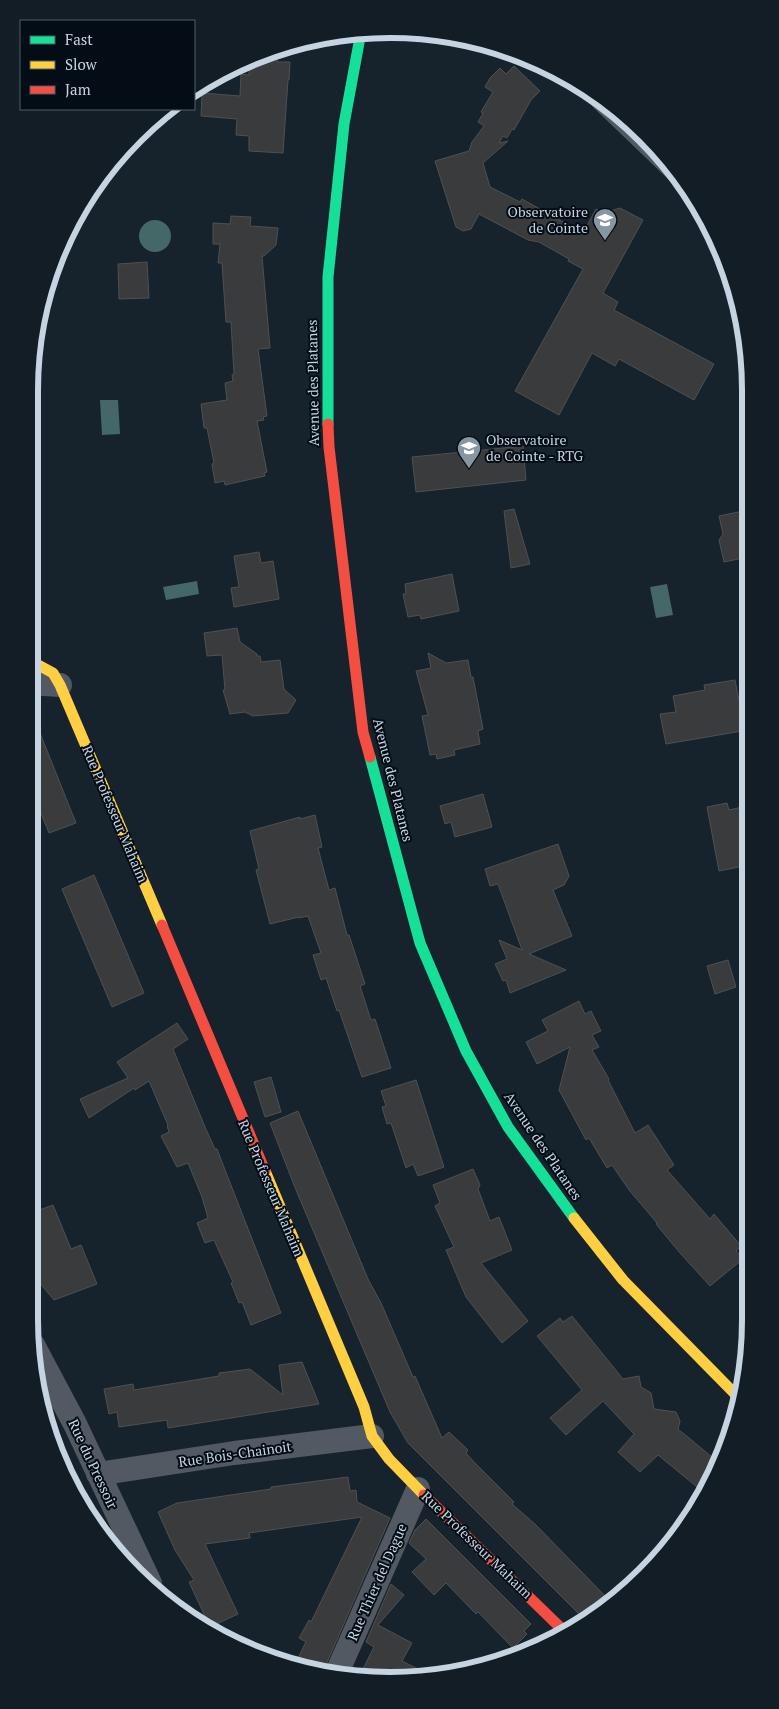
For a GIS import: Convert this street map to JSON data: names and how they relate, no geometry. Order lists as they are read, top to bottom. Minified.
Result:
{"streets":{"street":["Avenue des Platanes","Rue Professeur Mahaim","Rue Bois-Chainoit","Rue du Pressoir","Rue Thier del Dague"]},"crossings":[["Rue Professeur Mahaim","Rue Bois-Chainoit"],["Rue Professeur Mahaim","Rue Thier del Dague"],["Rue Bois-Chainoit","Rue du Pressoir"]],"places":{"school or university":["Observatoire de Cointe","Observatoire de Cointe - RTG"]},"legend":["Fast","Slow","Jam"]}
